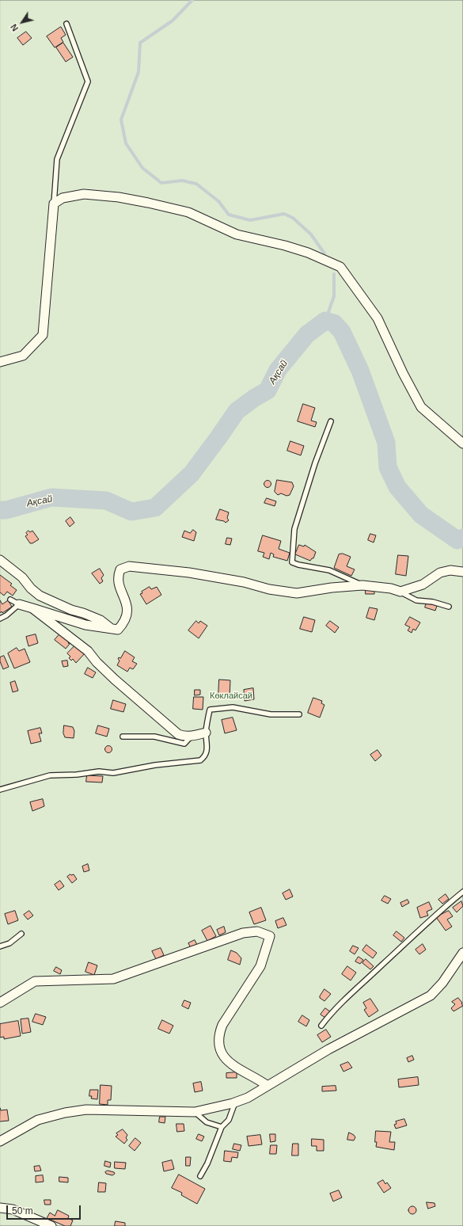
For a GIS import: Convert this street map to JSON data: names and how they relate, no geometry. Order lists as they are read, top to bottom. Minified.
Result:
{"water":["Ақсай"],"parks":["Көклайсай"],"scale_bar":"50 m","north":"bottom left"}
